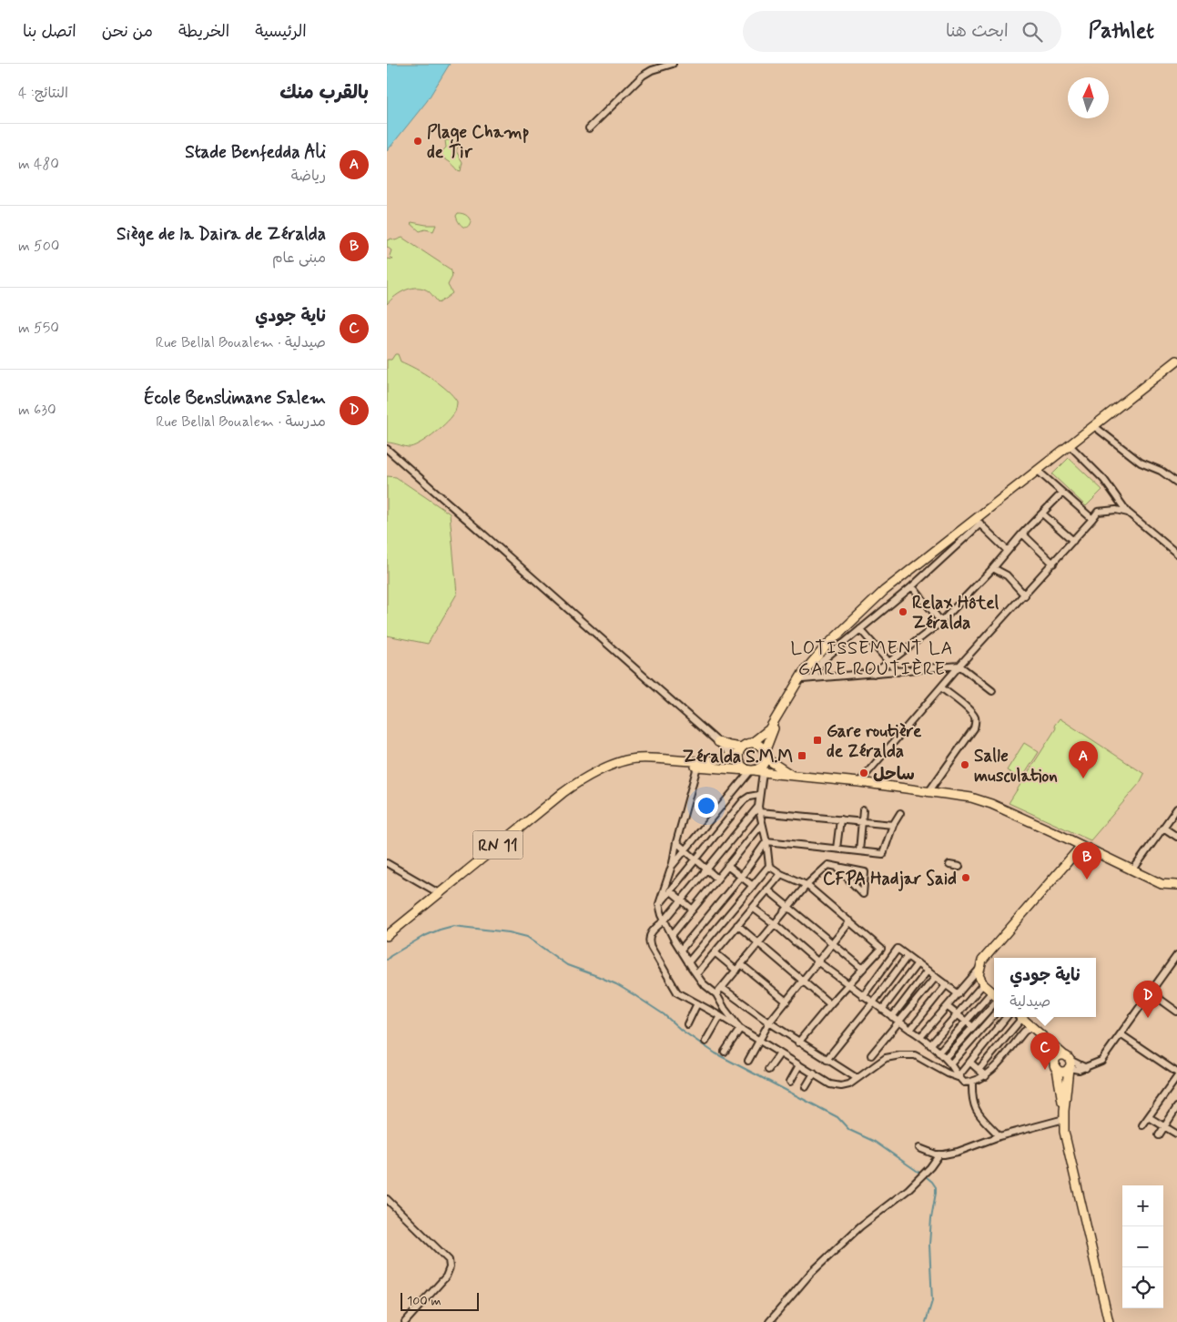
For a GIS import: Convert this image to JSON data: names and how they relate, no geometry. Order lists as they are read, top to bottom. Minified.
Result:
{"streets":{"main road":["RN 11"]},"districts":["LOTISSEMENT LA GARE ROUTIÈRE"],"places":{"other":["Plage Champ de Tir","Relax Hôtel Zéralda","Salle musculation","ساحل","CFPA Hadjar Said"],"transit":["Gare routière de Zéralda","Zéralda S.M.M"]},"scale_bar":"100 m","north":"top","page":{"header":"Pathlet","search":"ابحث هنا","nav":["الرئيسية","الخريطة","من نحن","اتصل بنا"],"heading":["بالقرب منك","النتائج: 4"],"list":[{"mark":"A","name":"Stade Benfedda Ali","note":"رياضة","value":"480 m"},{"mark":"B","name":"Siège de la Daira de Zéralda","note":"مبنى عام","value":"500 m"},{"mark":"C","name":"ناية جودي","note":"صيدلية · Rue Bellal Boualem","value":"550 m"},{"mark":"D","name":"École Benslimane Salem","note":"مدرسة · Rue Bellal Boualem","value":"630 m"}],"pins":["A","B","D","C"],"popup":["ناية جودي","صيدلية"],"map_buttons":["+","−"],"scale":"100 m"}}
